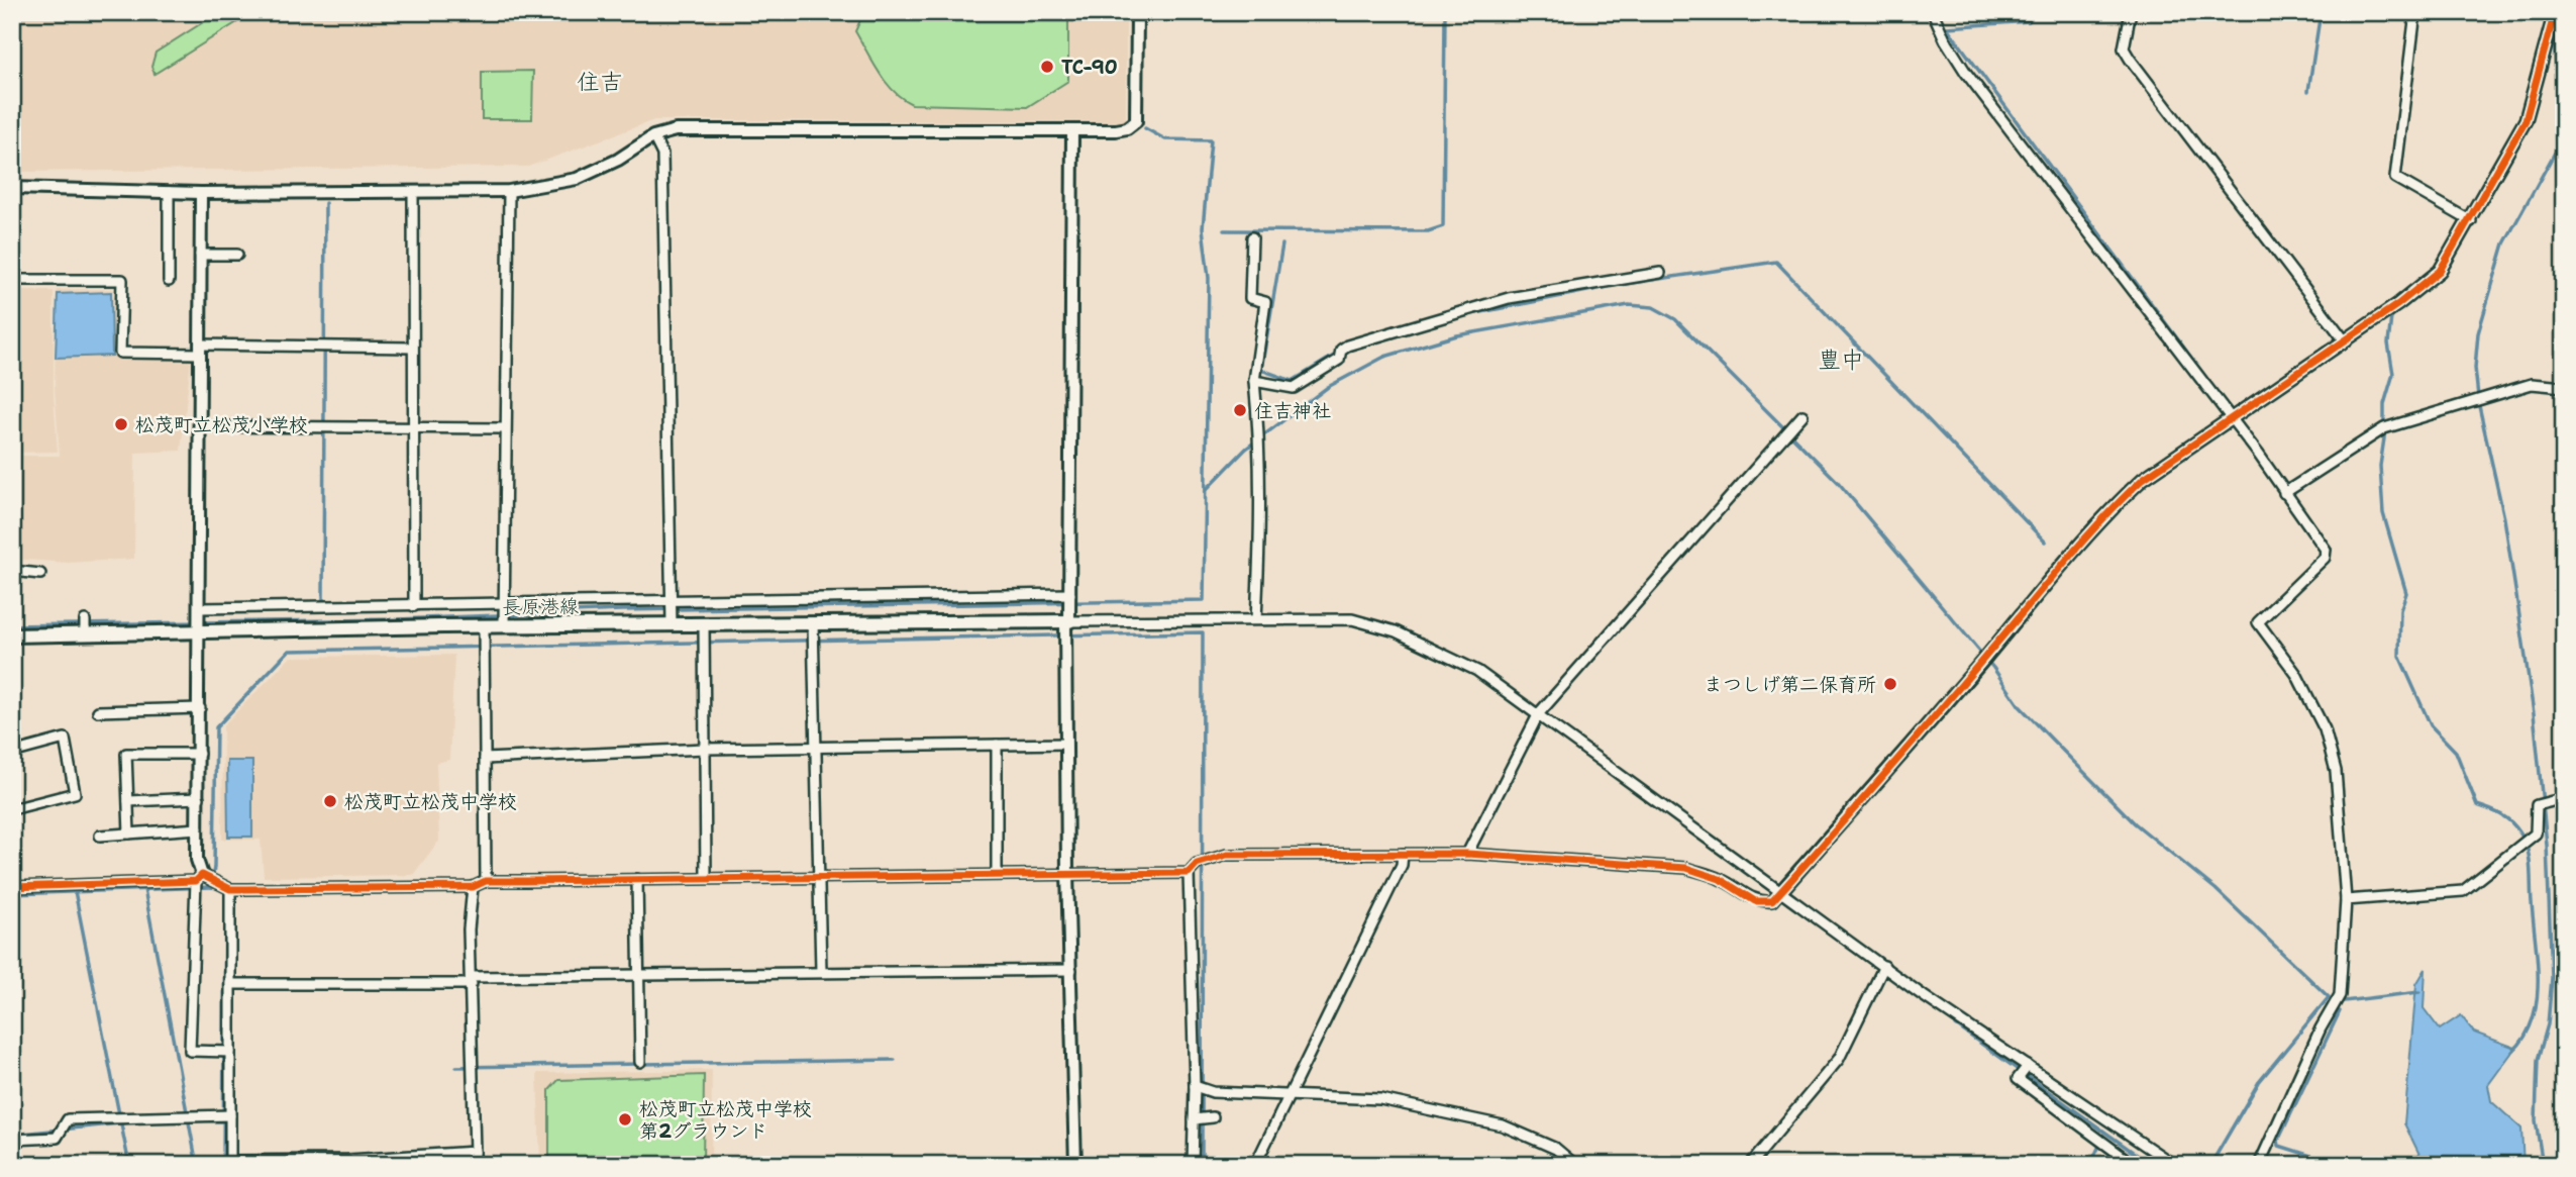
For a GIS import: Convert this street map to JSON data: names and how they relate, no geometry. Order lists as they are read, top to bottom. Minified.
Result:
{"streets":{"main road":["長原港線"]},"districts":["住吉","豊中"],"places":["TC-90","住吉神社","松茂町立松茂小学校","まつしげ第二保育所","松茂町立松茂中学校","松茂町立松茂中学校 第2グラウンド"]}
